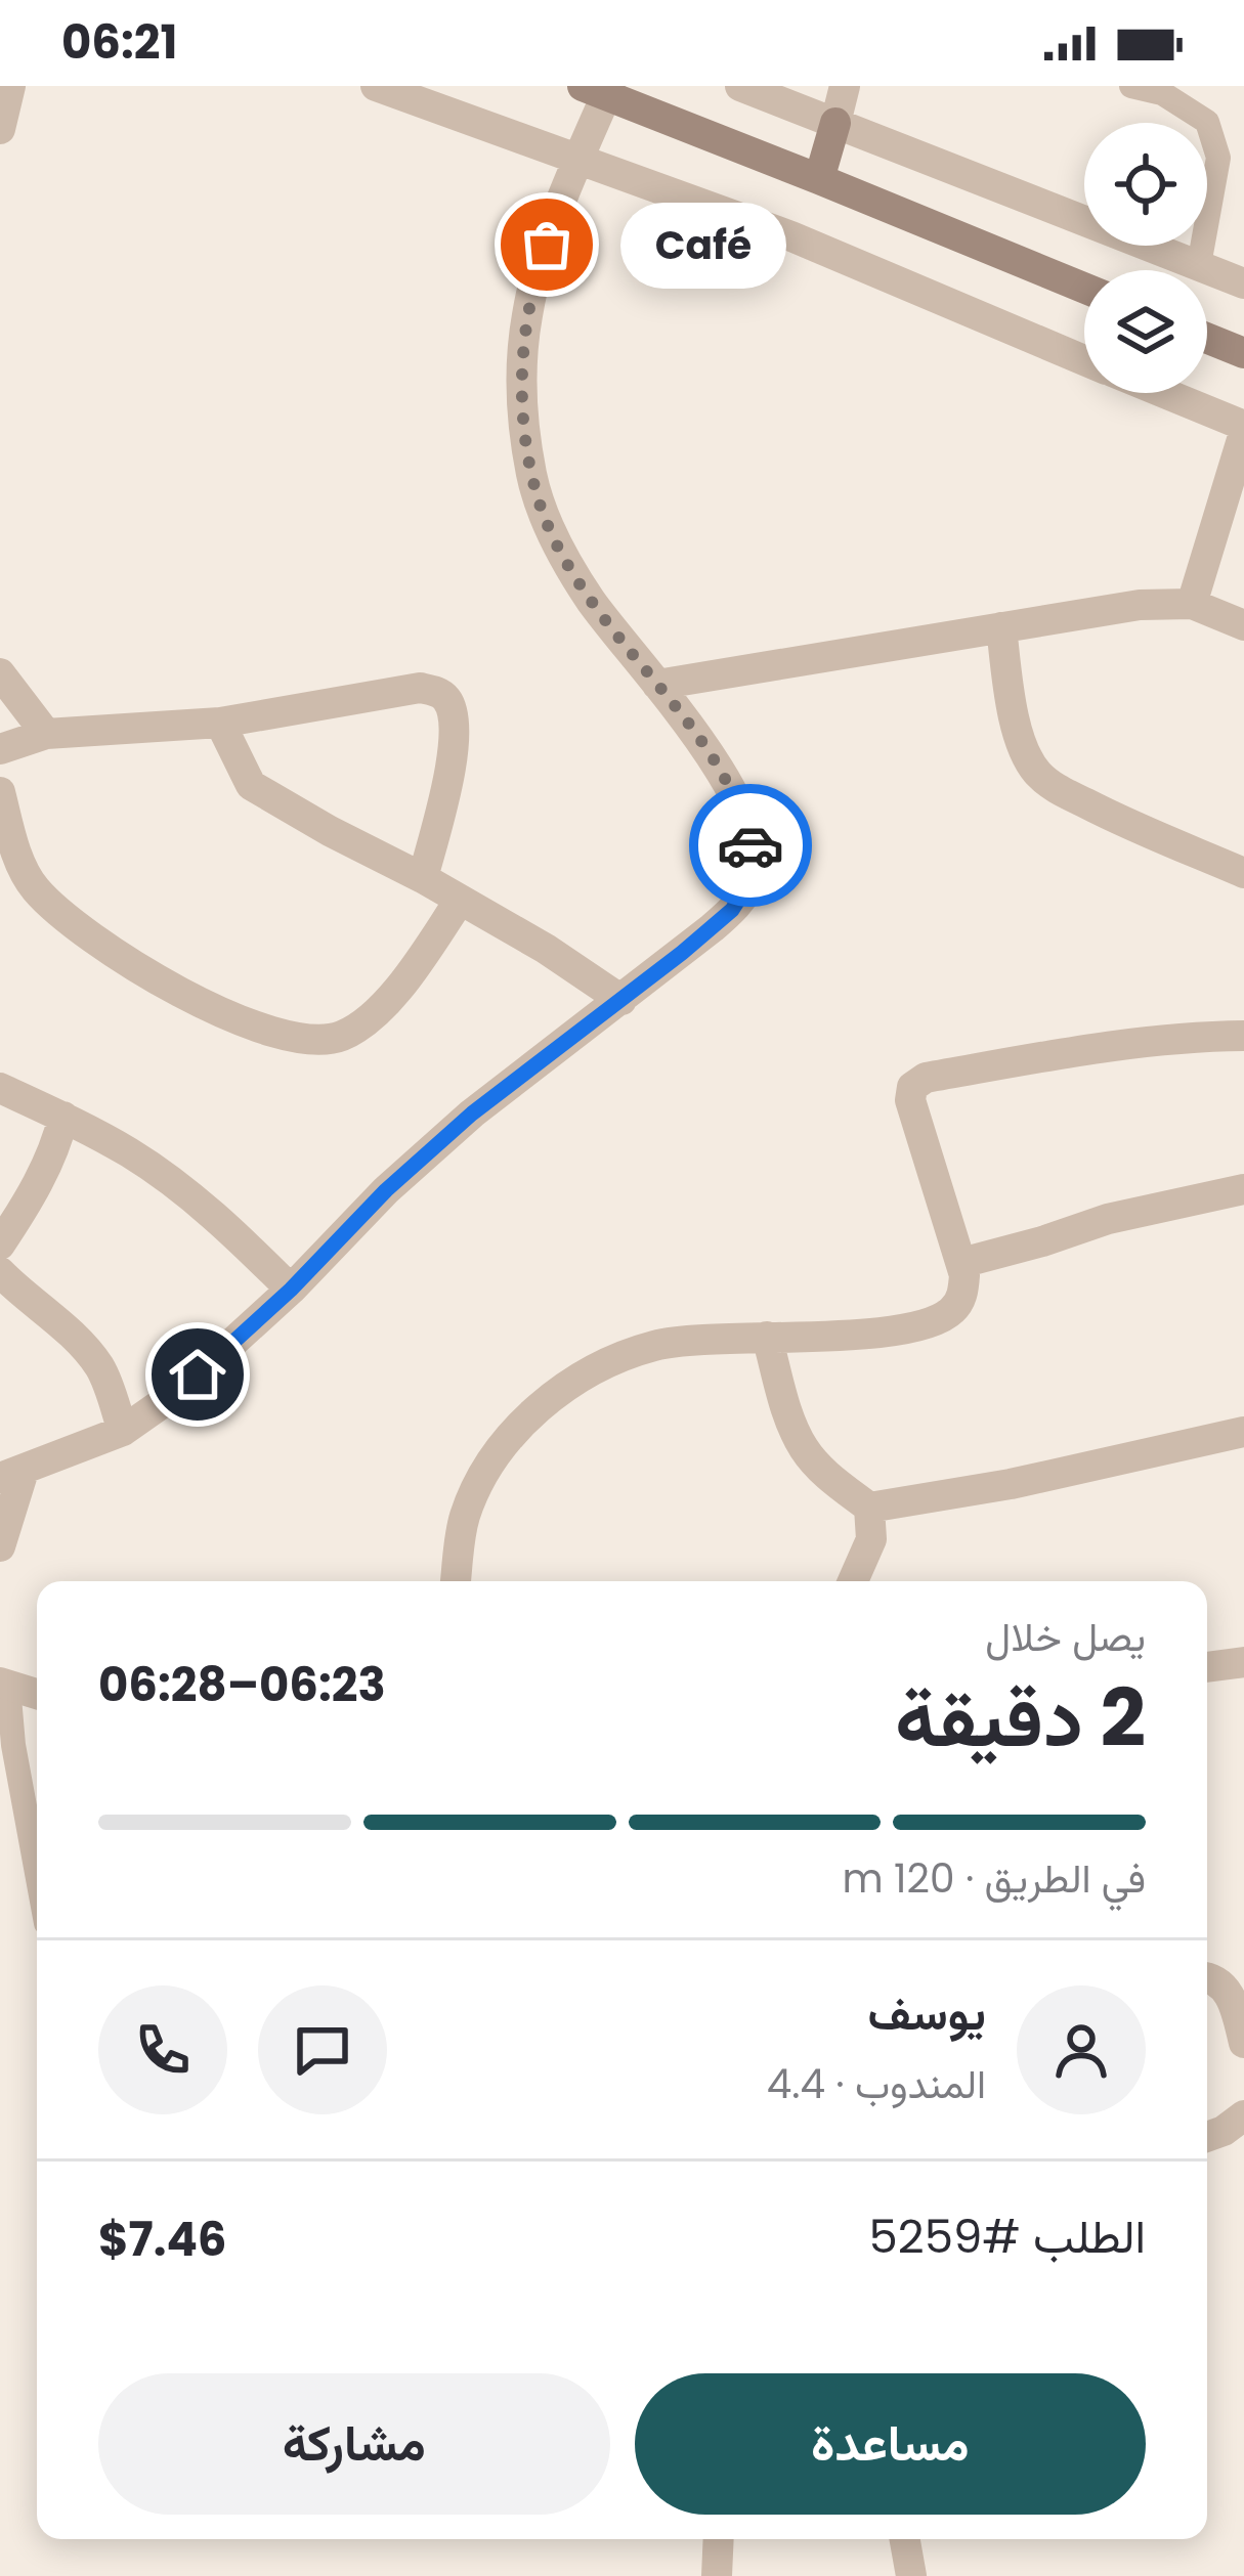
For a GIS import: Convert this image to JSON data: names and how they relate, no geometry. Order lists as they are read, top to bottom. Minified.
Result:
{"places":["Café"],"page":{"status":"06:21","bubble":"Café","heading":["2 دقيقة","يصل خلال","06:23–06:28"],"panel":["يوسف","المندوب · 4.4","الطلب #5259","$7.46"],"bar":"في الطريق · 120 m","buttons":["مساعدة","مشاركة"]}}
